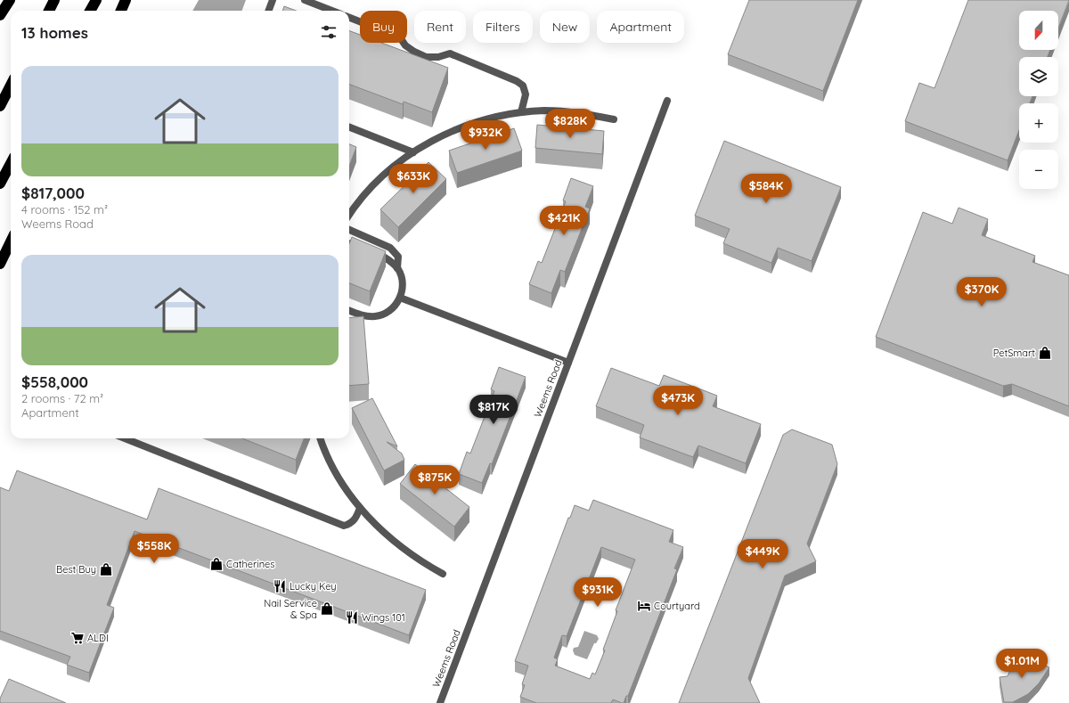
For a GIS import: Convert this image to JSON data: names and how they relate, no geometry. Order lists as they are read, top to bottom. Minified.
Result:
{"streets":{"street":["Weems Road"]},"places":{"shop":["PetSmart","Catherines","Best Buy","Nail Service & Spa"],"restaurant":["Lucky Key","Wings 101"],"hotel":["Courtyard"],"supermarket":["ALDI"]},"north":"bottom","page":{"map_buttons":["+","−"],"chip":["Buy","Rent","Filters","New","Apartment"],"heading":"13 homes","list":[{"name":"$817,000","note":"4 rooms · 152 m² · Weems Road"},{"name":"$558,000","note":"2 rooms · 72 m² · Apartment"}],"price":["$828K","$932K","$633K","$584K","$421K","$370K","$473K","$817K","$875K","$558K","$449K","$931K","$1.01M"]}}
